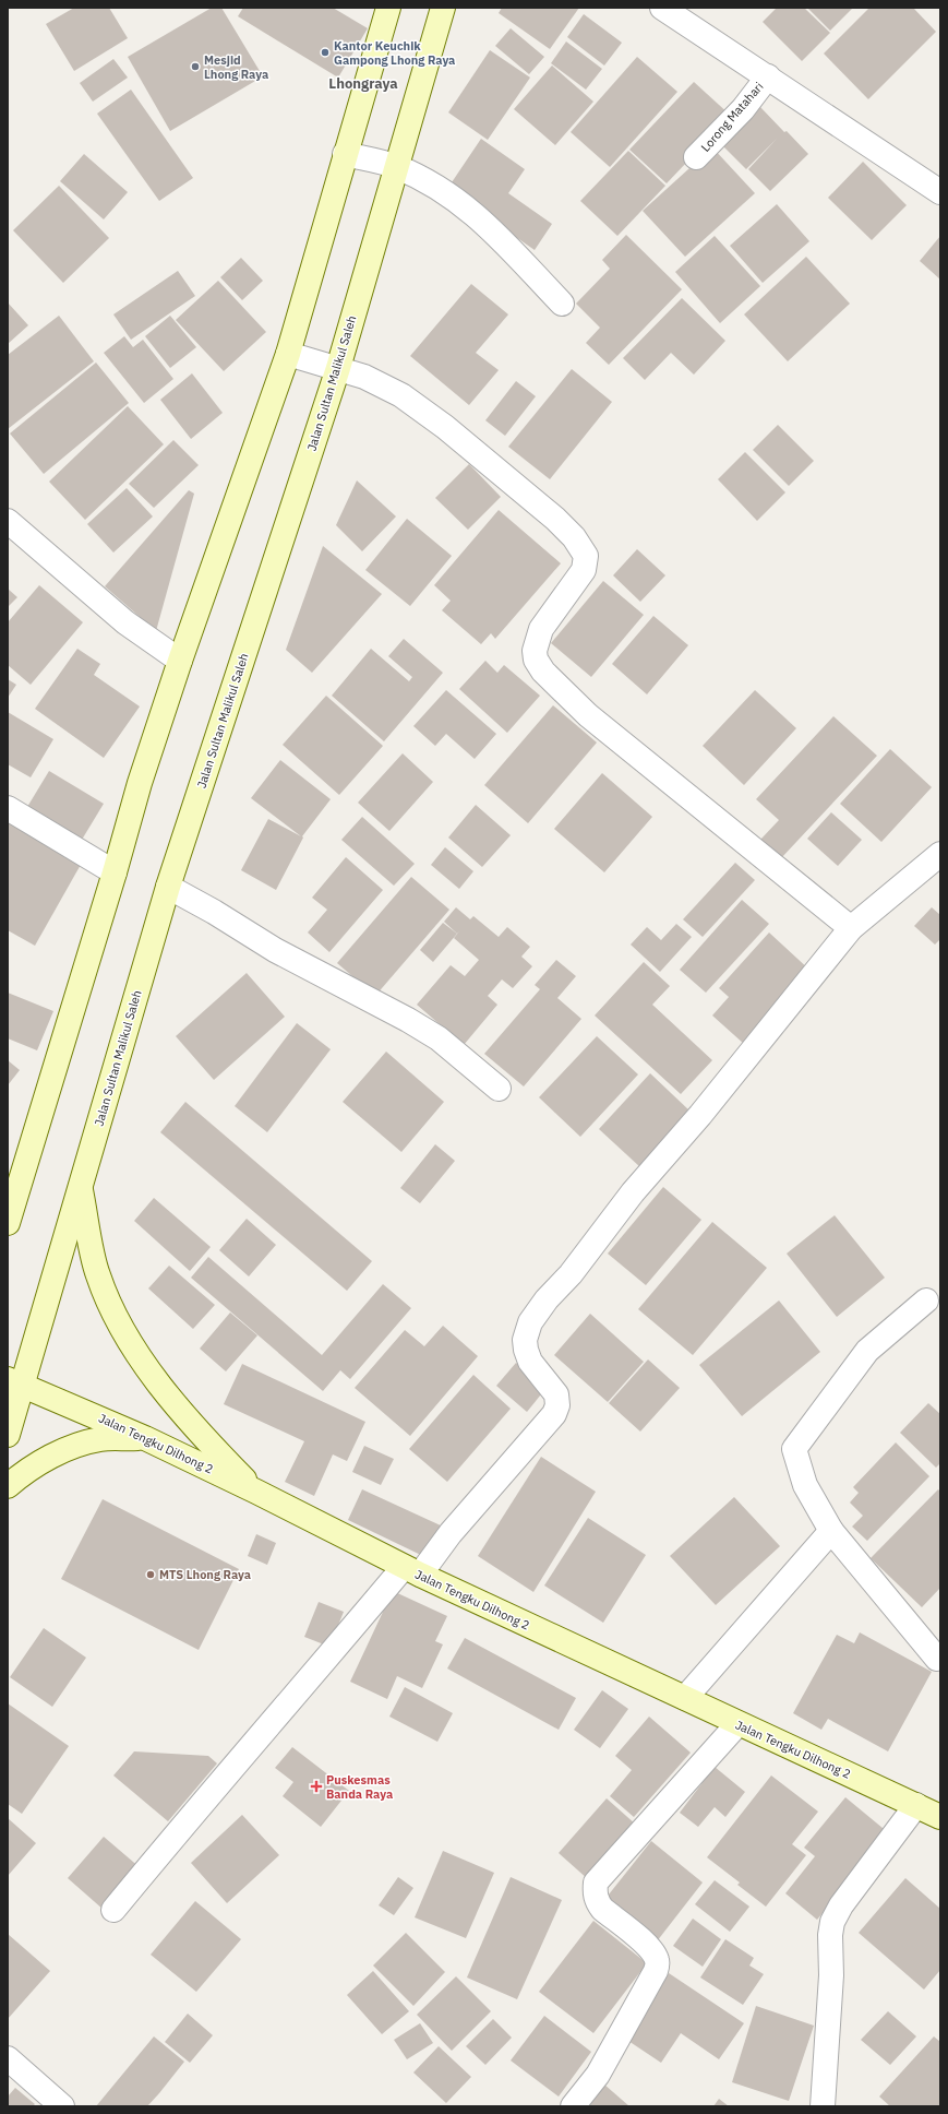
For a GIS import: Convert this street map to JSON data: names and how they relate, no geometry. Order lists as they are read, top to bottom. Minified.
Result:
{"streets":{"main road":["Jalan Sultan Malikul Saleh","Jalan Tengku Dilhong 2"],"street":["Lorong Matahari"]},"crossings":[["Jalan Sultan Malikul Saleh","Jalan Tengku Dilhong 2"]],"districts":["Lhongraya"],"places":{"other":["Kantor Keuchik Gampong Lhong Raya","Mesjid Lhong Raya","MTS Lhong Raya"],"health":["Puskesmas Banda Raya"]}}
